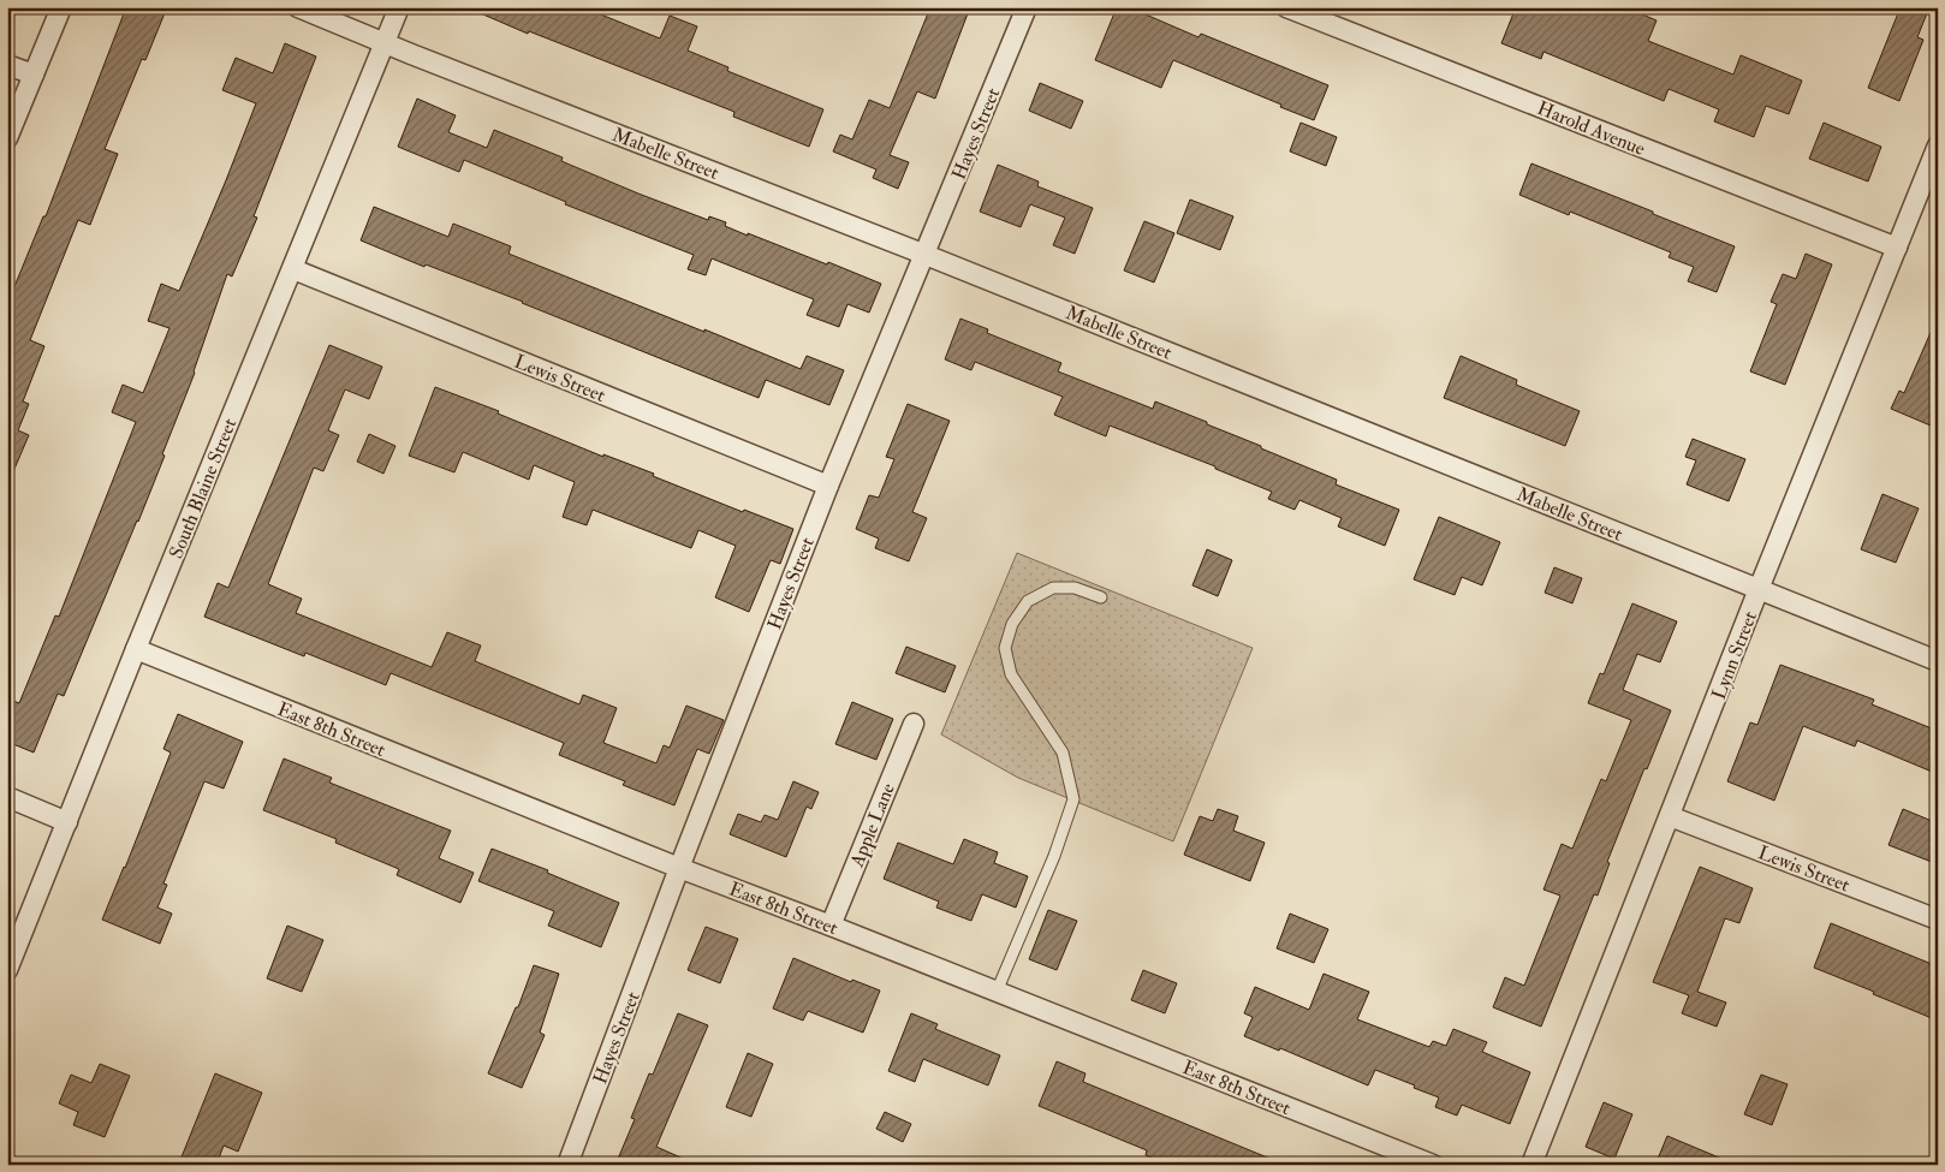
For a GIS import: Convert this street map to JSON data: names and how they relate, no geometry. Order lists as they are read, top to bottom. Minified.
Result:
{"streets":{"street":["Harold Avenue","Hayes Street","Mabelle Street","Lewis Street","South Blaine Street","Lynn Street","East 8th Street","Apple Lane"]},"crossings":[["Harold Avenue","Lynn Street"],["Hayes Street","Mabelle Street"],["Hayes Street","Lewis Street"],["Hayes Street","East 8th Street"],["Mabelle Street","South Blaine Street"],["Mabelle Street","Lynn Street"],["Lewis Street","South Blaine Street"],["Lewis Street","Lynn Street"],["South Blaine Street","East 8th Street"],["East 8th Street","Apple Lane"]]}
